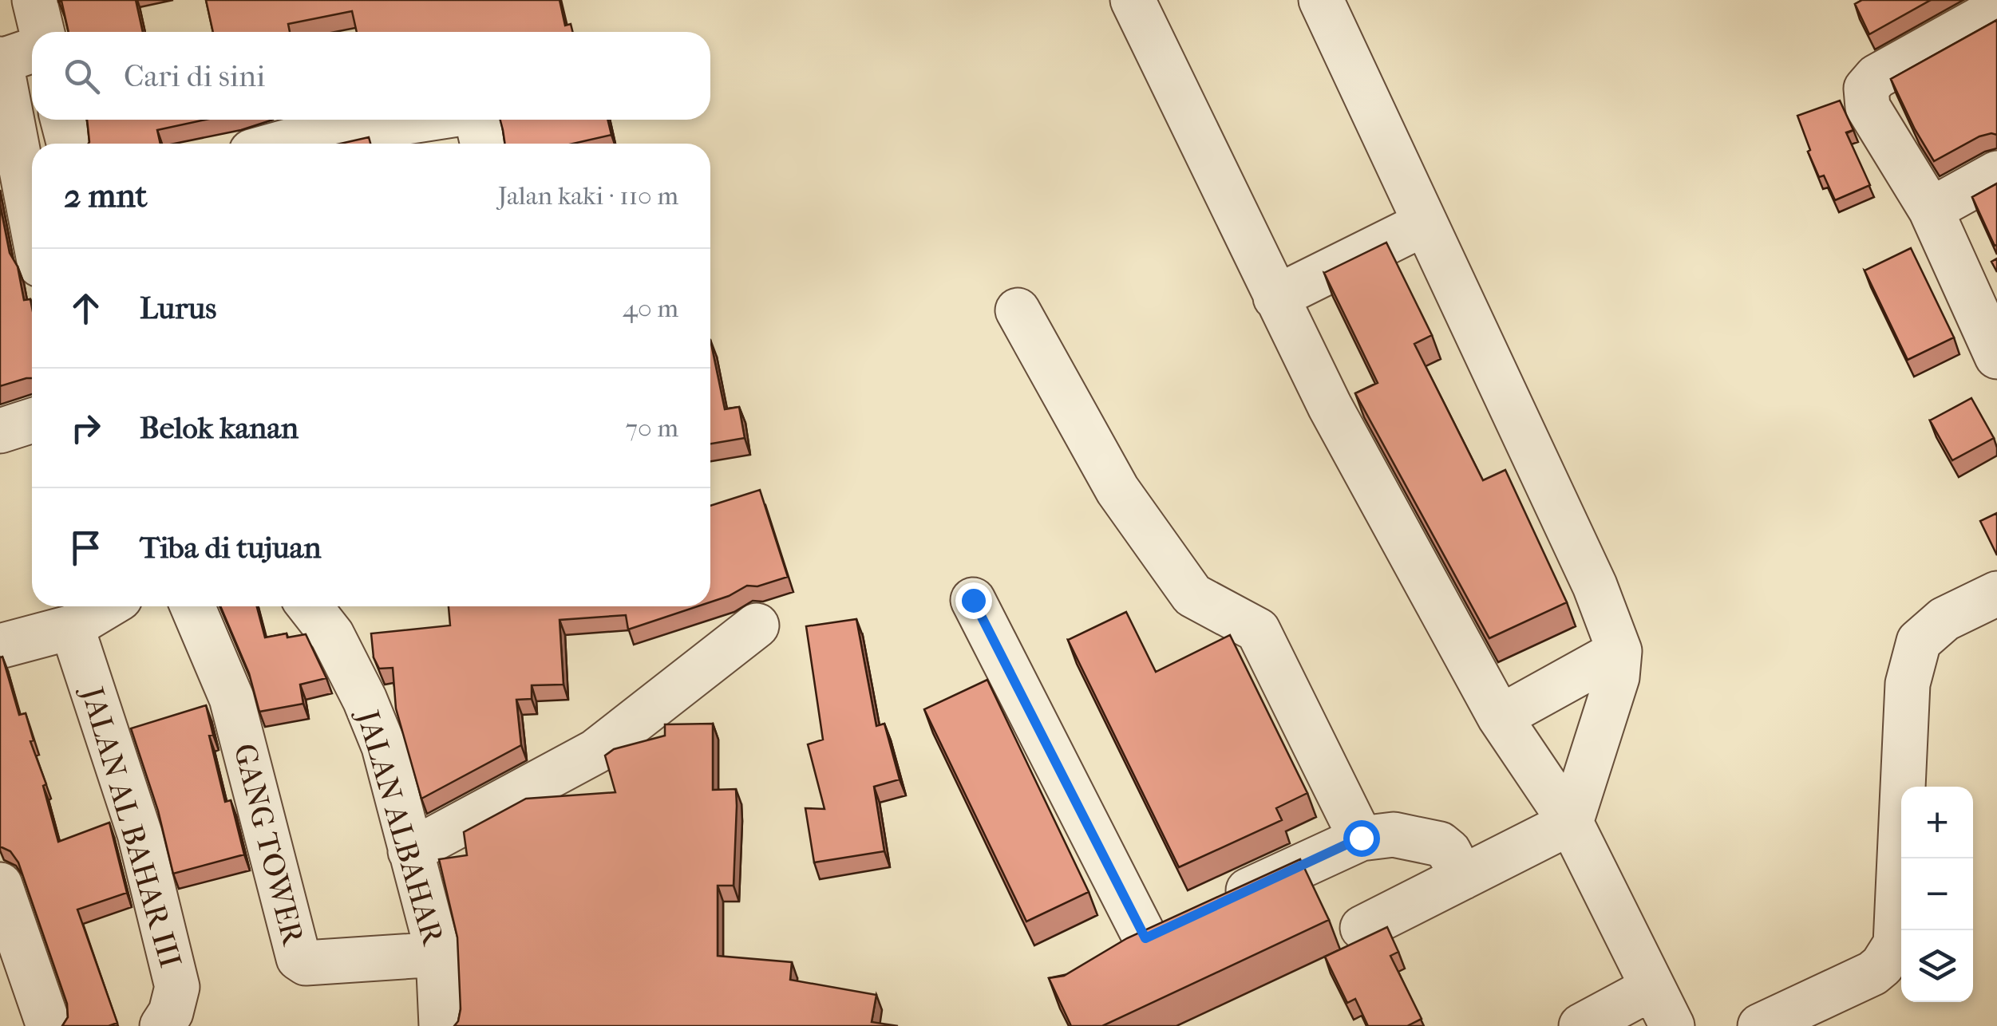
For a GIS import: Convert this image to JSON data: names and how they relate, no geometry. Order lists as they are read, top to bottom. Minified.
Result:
{"streets":{"street":["JALAN AL BAHAR III","JALAN ALBAHAR","GANG TOWER"]},"crossings":[["JALAN ALBAHAR","GANG TOWER"]],"page":{"search":"Cari di sini","heading":["2 mnt","Jalan kaki · 110 m"],"list":[["Lurus","40 m"],["Belok kanan","70 m"],"Tiba di tujuan"],"map_buttons":["+","−"]}}
